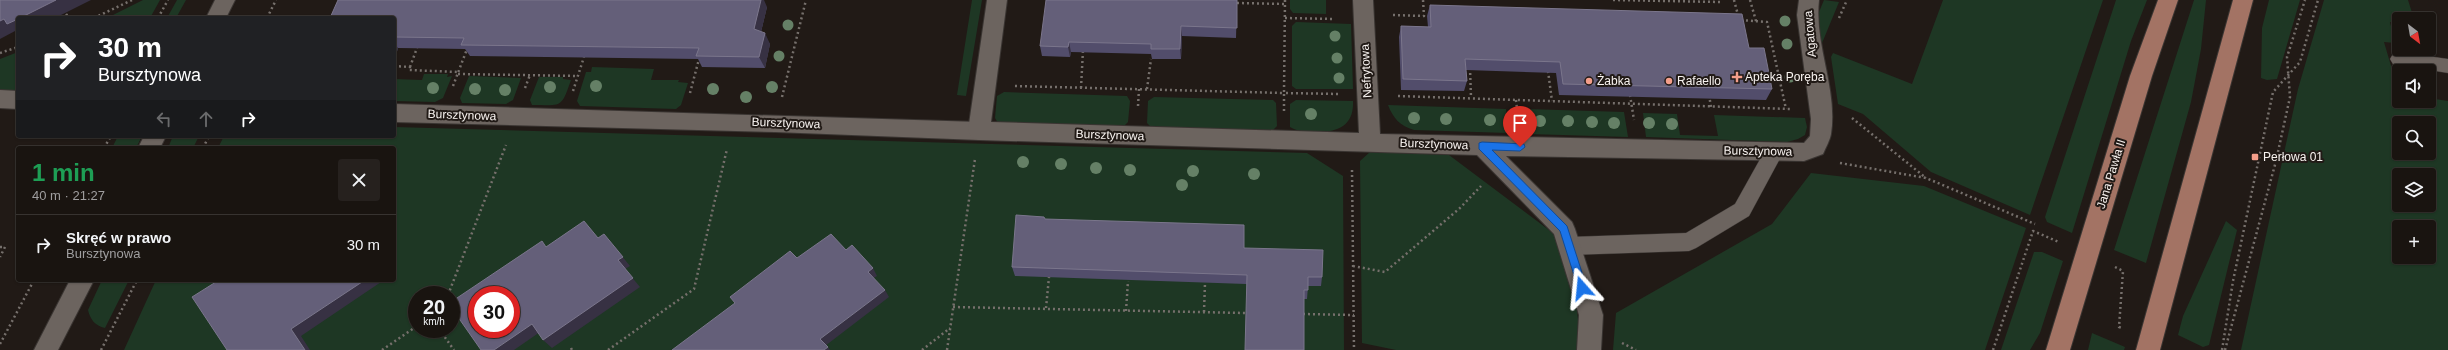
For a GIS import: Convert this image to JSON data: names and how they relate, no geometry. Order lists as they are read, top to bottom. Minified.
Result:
{"streets":{"main road":["Jana Pawła II"],"street":["Agatowa","Nefrytowa","Bursztynowa"]},"crossings":[["Agatowa","Bursztynowa"],["Nefrytowa","Bursztynowa"]],"places":{"health":["Apteka Poręba"],"other":["Żabka","Rafaello"],"transit":["Perłowa 01"]},"north":"bottom right","page":{"map_buttons":"+","turn":["30 m","Bursztynowa"],"heading":["1 min","40 m · 21:27"],"list":[{"name":"Skręć w prawo","note":"Bursztynowa","value":"30 m"}],"speed":"20 km/h","limit":"30"}}
